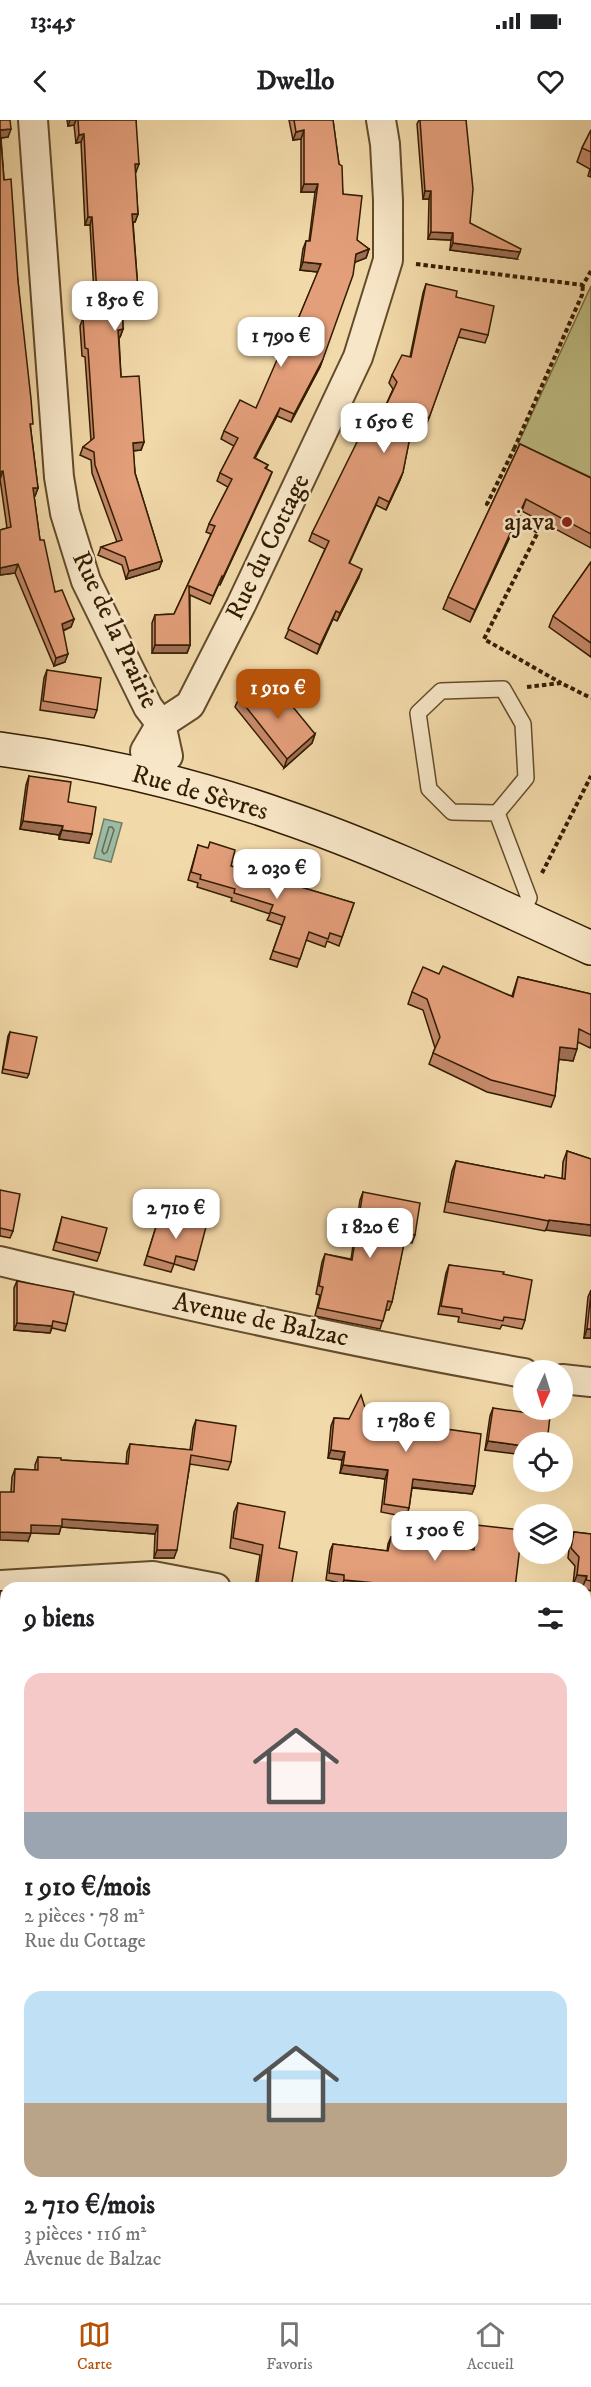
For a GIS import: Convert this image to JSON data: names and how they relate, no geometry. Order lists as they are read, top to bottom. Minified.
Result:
{"streets":{"main road":["Rue de Sèvres"],"street":["Rue du Cottage","Rue de la Prairie","Avenue de Balzac"]},"crossings":[["Rue du Cottage","Rue de la Prairie"]],"places":["ajava"],"north":"bottom","page":{"status":"13:45","header":"Dwello","price":["1 850 €","1 790 €","1 650 €","1 910 €","2 030 €","2 710 €","1 820 €","1 780 €","1 500 €"],"heading":"9 biens","list":[{"name":"1 910 €/mois","note":"2 pièces · 78 m² · Rue du Cottage"},{"name":"2 710 €/mois","note":"3 pièces · 116 m² · Avenue de Balzac"}],"tabs":["Carte","Favoris","Accueil"]}}
